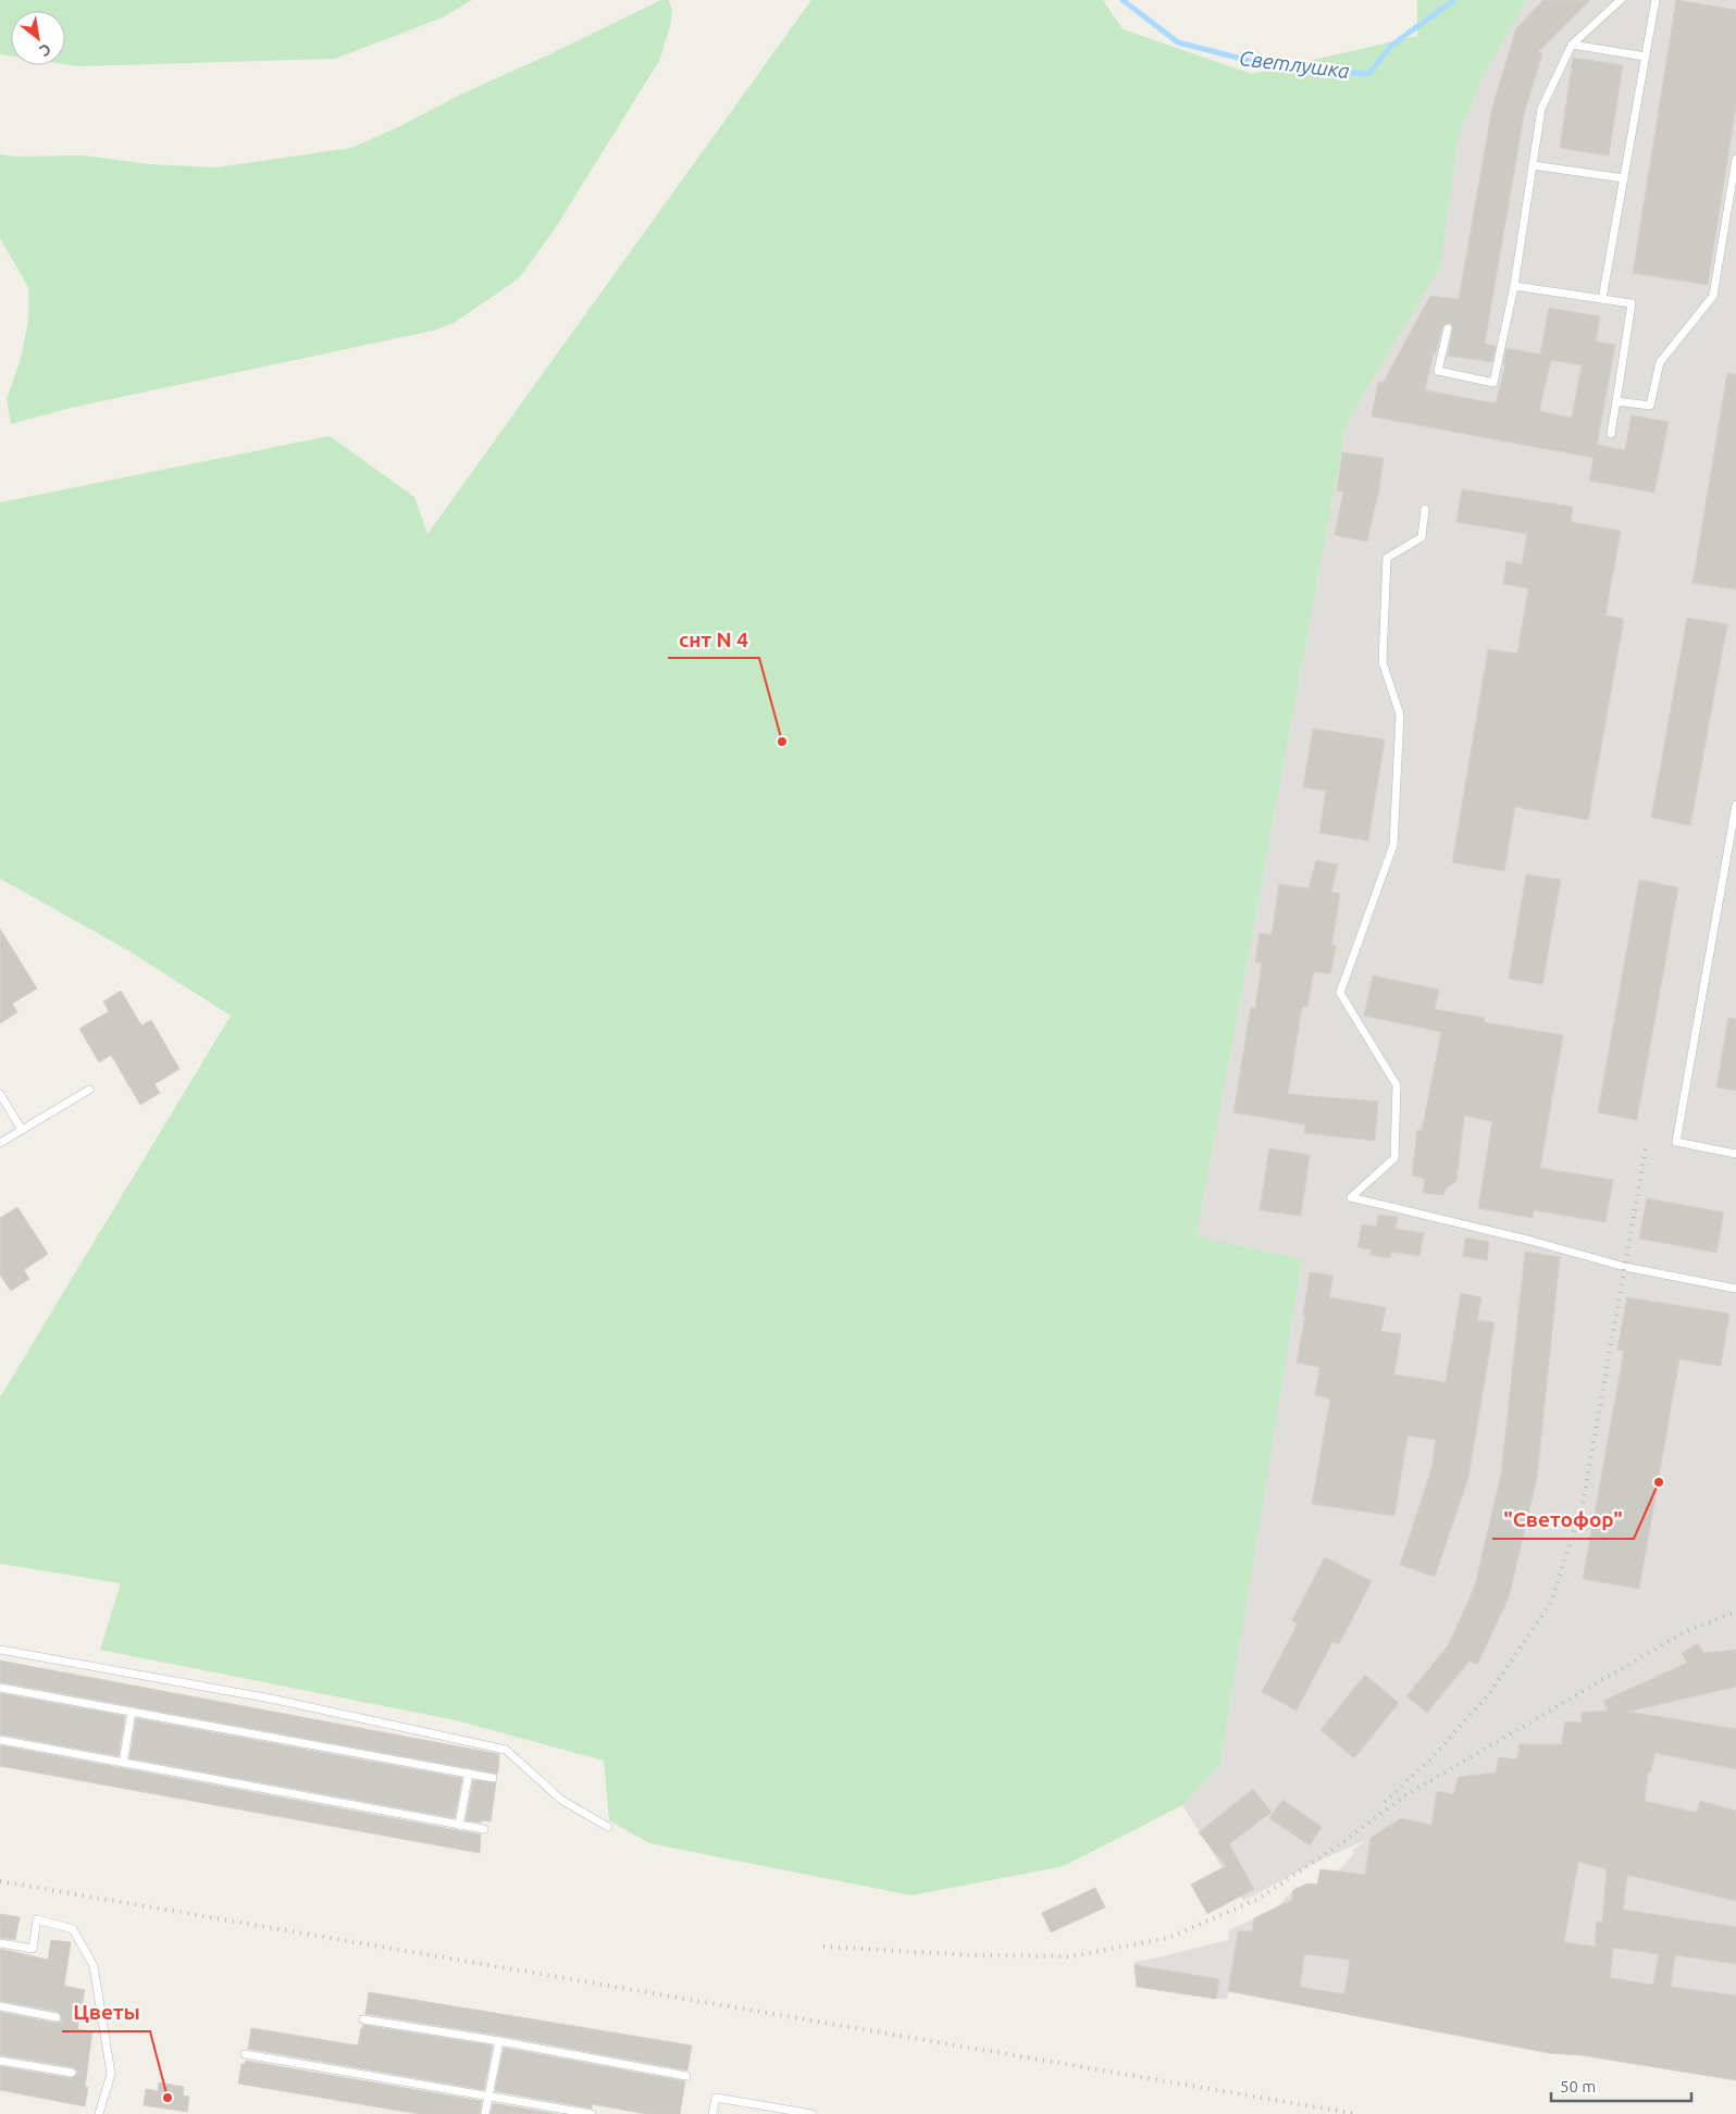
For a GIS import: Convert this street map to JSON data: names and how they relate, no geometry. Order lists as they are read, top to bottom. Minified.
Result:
{"water":["Светлушка"],"places":["снт N 4","\"Светофор\"","Цветы"],"scale_bar":"50 m","north":"bottom right"}
